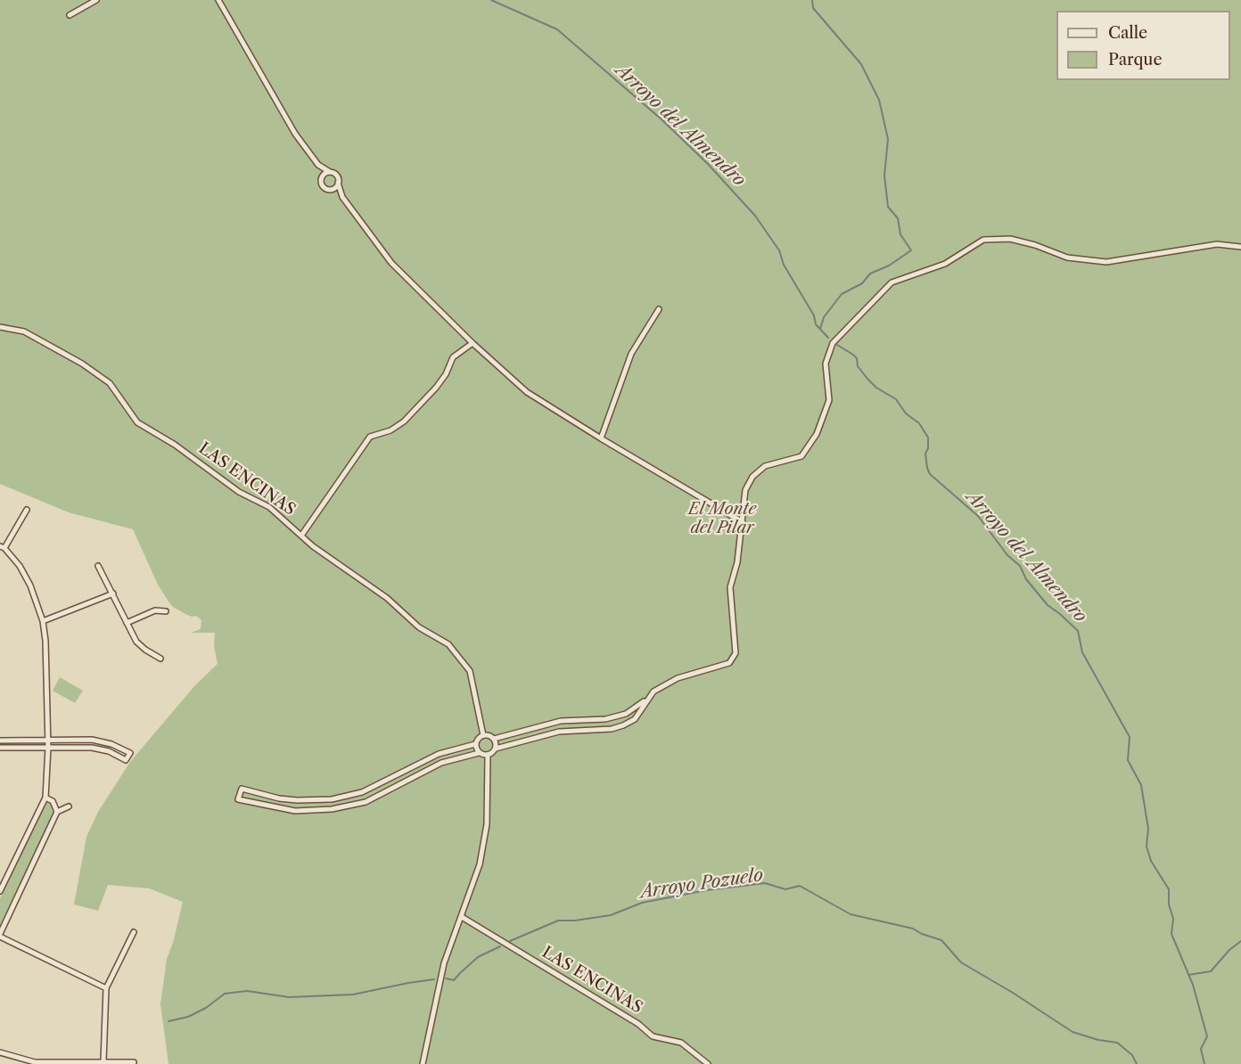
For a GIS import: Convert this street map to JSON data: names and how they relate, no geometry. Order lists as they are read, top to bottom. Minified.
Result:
{"streets":{"street":["LAS ENCINAS"]},"water":["Arroyo del Almendro","Arroyo Pozuelo"],"parks":["El Monte del Pilar"],"legend":["Calle","Parque"]}
